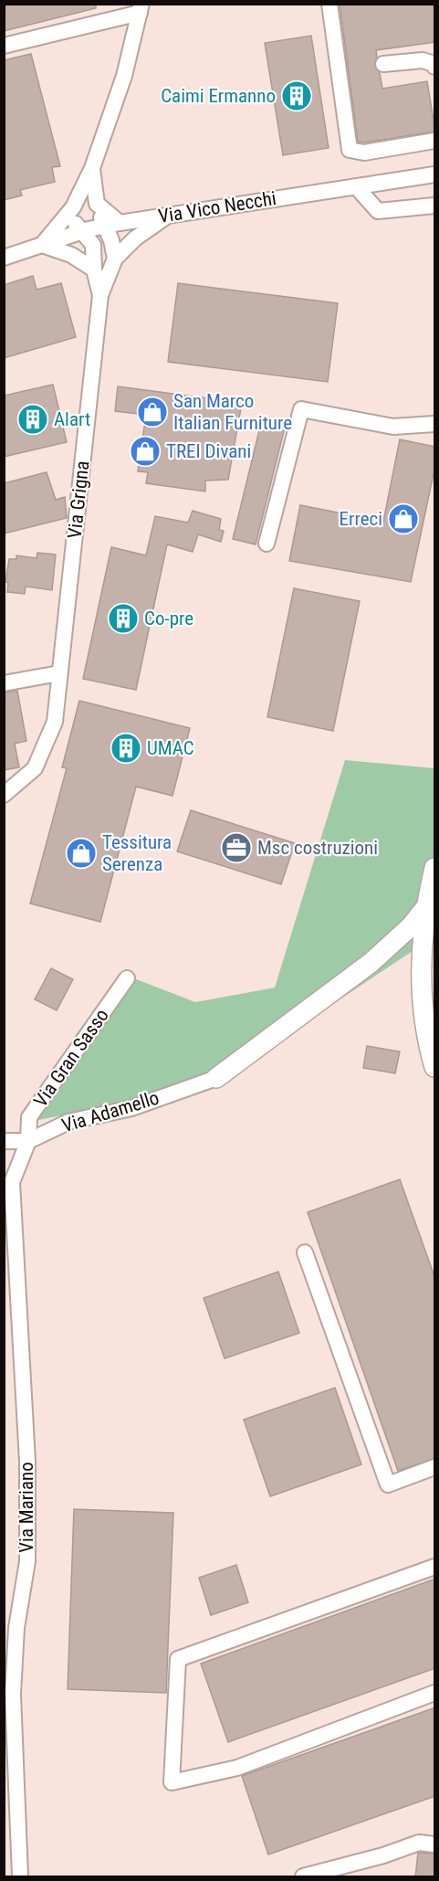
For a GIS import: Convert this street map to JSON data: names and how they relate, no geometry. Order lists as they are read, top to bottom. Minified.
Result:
{"streets":{"street":["Via Vico Necchi","Via Grigna","Via Gran Sasso","Via Adamello","Via Mariano"]},"crossings":[["Via Vico Necchi","Via Grigna"],["Via Gran Sasso","Via Adamello"],["Via Gran Sasso","Via Mariano"],["Via Adamello","Via Mariano"]],"places":{"building":["Caimi Ermanno","Alart","Co-pre","UMAC"],"shop":["San Marco Italian Furniture","TREI Divani","Erreci","Tessitura Serenza"],"office":["Msc costruzioni"]}}
